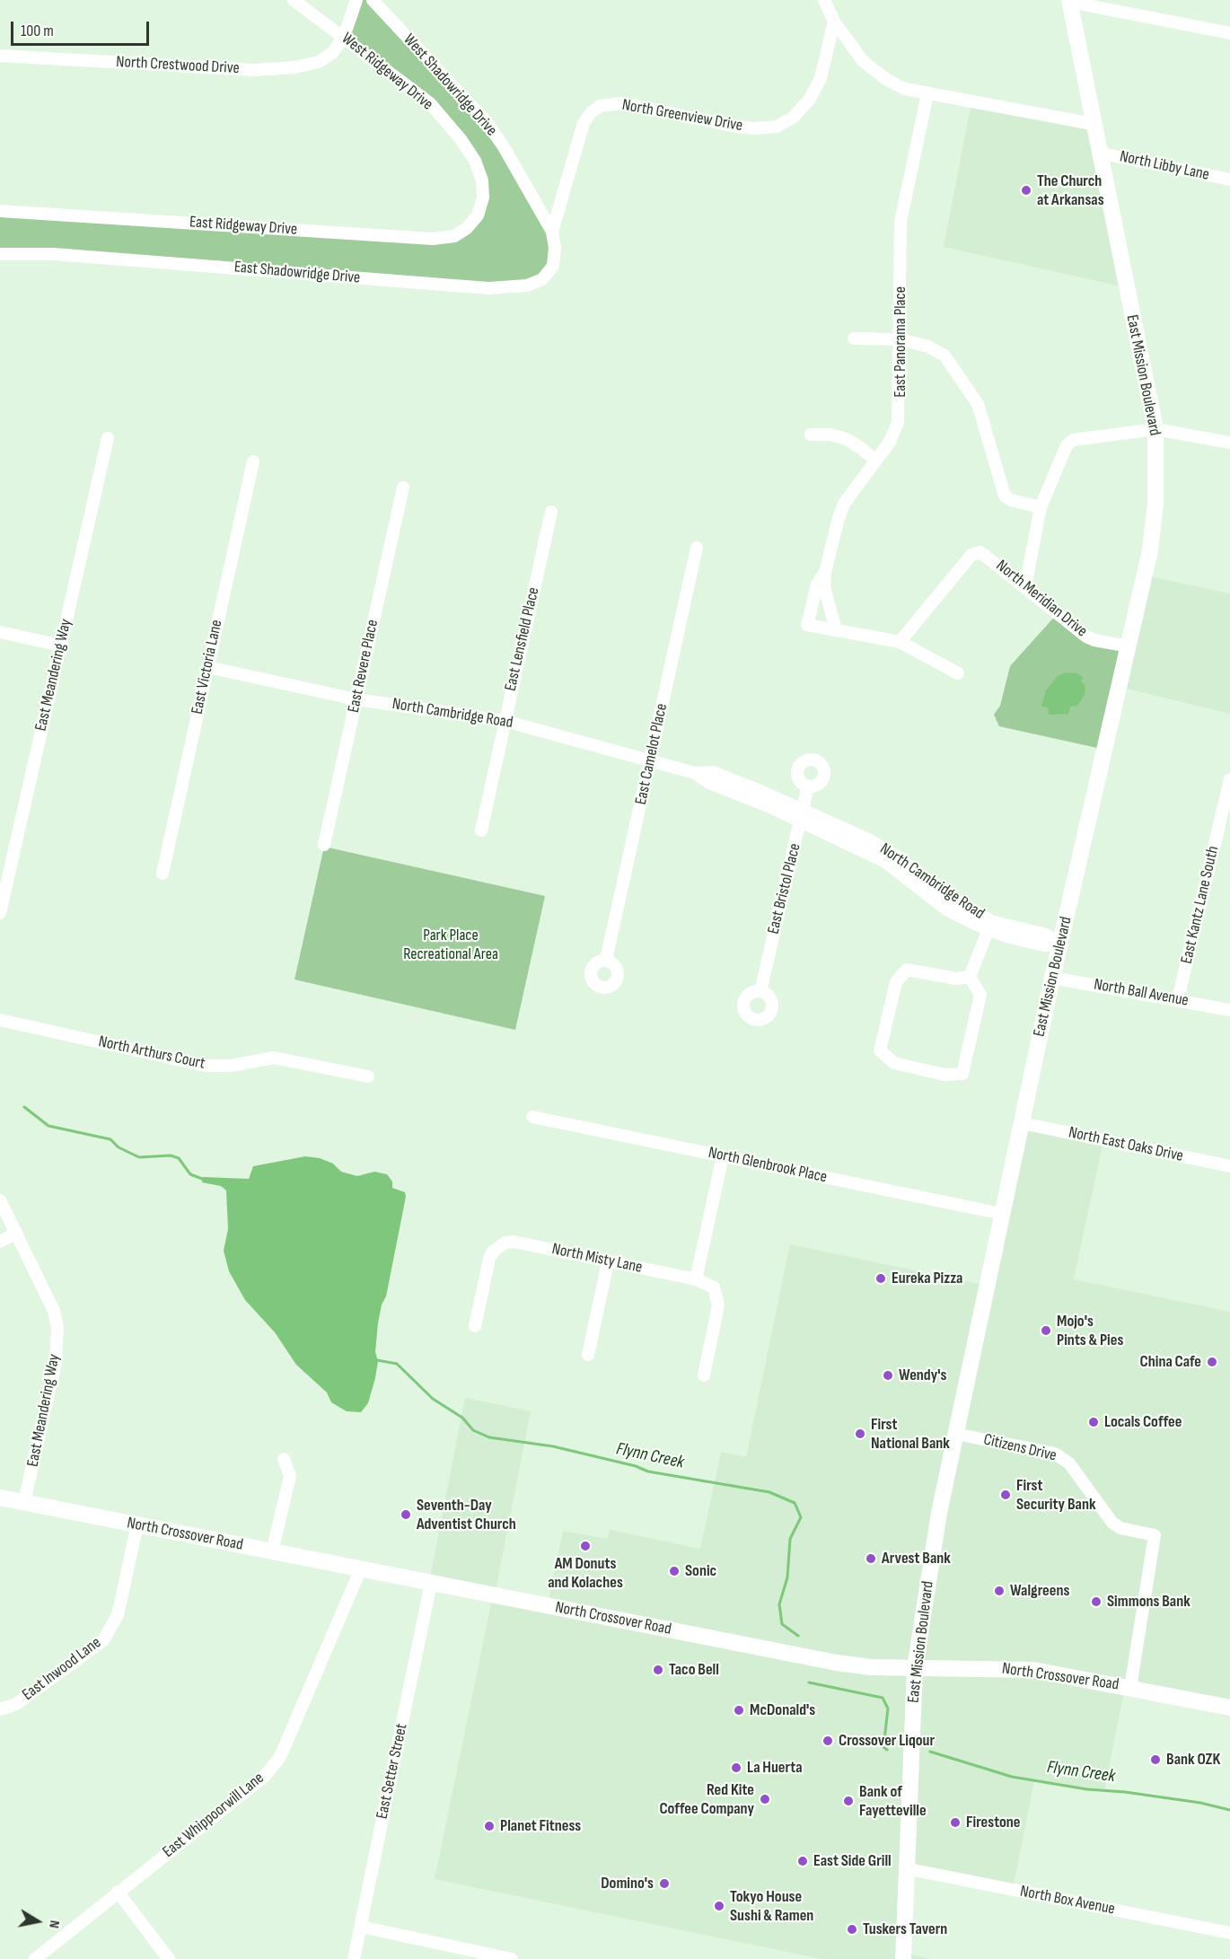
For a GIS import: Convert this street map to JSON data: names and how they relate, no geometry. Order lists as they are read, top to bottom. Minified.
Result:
{"streets":{"main road":["East Mission Boulevard","North Crossover Road"],"street":["North Crestwood Drive","West Ridgeway Drive","West Shadowridge Drive","North Greenview Drive","North Libby Lane","East Ridgeway Drive","East Shadowridge Drive","East Panorama Place","North Meridian Drive","East Lensfield Place","East Revere Place","East Victoria Lane","East Meandering Way","North Cambridge Road","East Camelot Place","East Bristol Place","East Kantz Lane South","North Ball Avenue","North Arthurs Court","North East Oaks Drive","North Glenbrook Place","North Misty Lane","Citizens Drive","East Inwood Lane","East Setter Street","East Whippoorwill Lane","North Box Avenue"]},"crossings":[["North Crestwood Drive","West Ridgeway Drive"],["West Ridgeway Drive","East Ridgeway Drive"],["West Shadowridge Drive","North Greenview Drive"],["West Shadowridge Drive","East Shadowridge Drive"],["North Greenview Drive","East Shadowridge Drive"],["North Libby Lane","East Mission Boulevard"],["East Mission Boulevard","North Meridian Drive"],["East Mission Boulevard","North Cambridge Road"],["East Mission Boulevard","North Ball Avenue"],["East Mission Boulevard","North East Oaks Drive"],["East Mission Boulevard","North Glenbrook Place"],["East Mission Boulevard","Citizens Drive"],["East Mission Boulevard","North Crossover Road"],["East Mission Boulevard","North Box Avenue"],["East Lensfield Place","North Cambridge Road"],["East Revere Place","North Cambridge Road"],["East Victoria Lane","North Cambridge Road"],["East Meandering Way","North Crossover Road"],["North Cambridge Road","East Camelot Place"],["North Cambridge Road","East Bristol Place"],["East Kantz Lane South","North Ball Avenue"],["Citizens Drive","North Crossover Road"],["North Crossover Road","East Inwood Lane"],["North Crossover Road","East Setter Street"],["North Crossover Road","East Whippoorwill Lane"]],"water":["Flynn Creek"],"parks":["Park Place Recreational Area"],"places":["The Church at Arkansas","Eureka Pizza","Mojo's Pints & Pies","China Cafe","Wendy's","Locals Coffee","First National Bank","First Security Bank","Seventh-Day Adventist Church","AM Donuts and Kolaches","Arvest Bank","Sonic","Walgreens","Simmons Bank","Taco Bell","McDonald's","Crossover Liqour","Bank OZK","La Huerta","Red Kite Coffee Company","Bank of Fayetteville","Firestone","Planet Fitness","East Side Grill","Domino's","Tokyo House Sushi & Ramen","Tuskers Tavern"],"scale_bar":"100 m","north":"right"}
